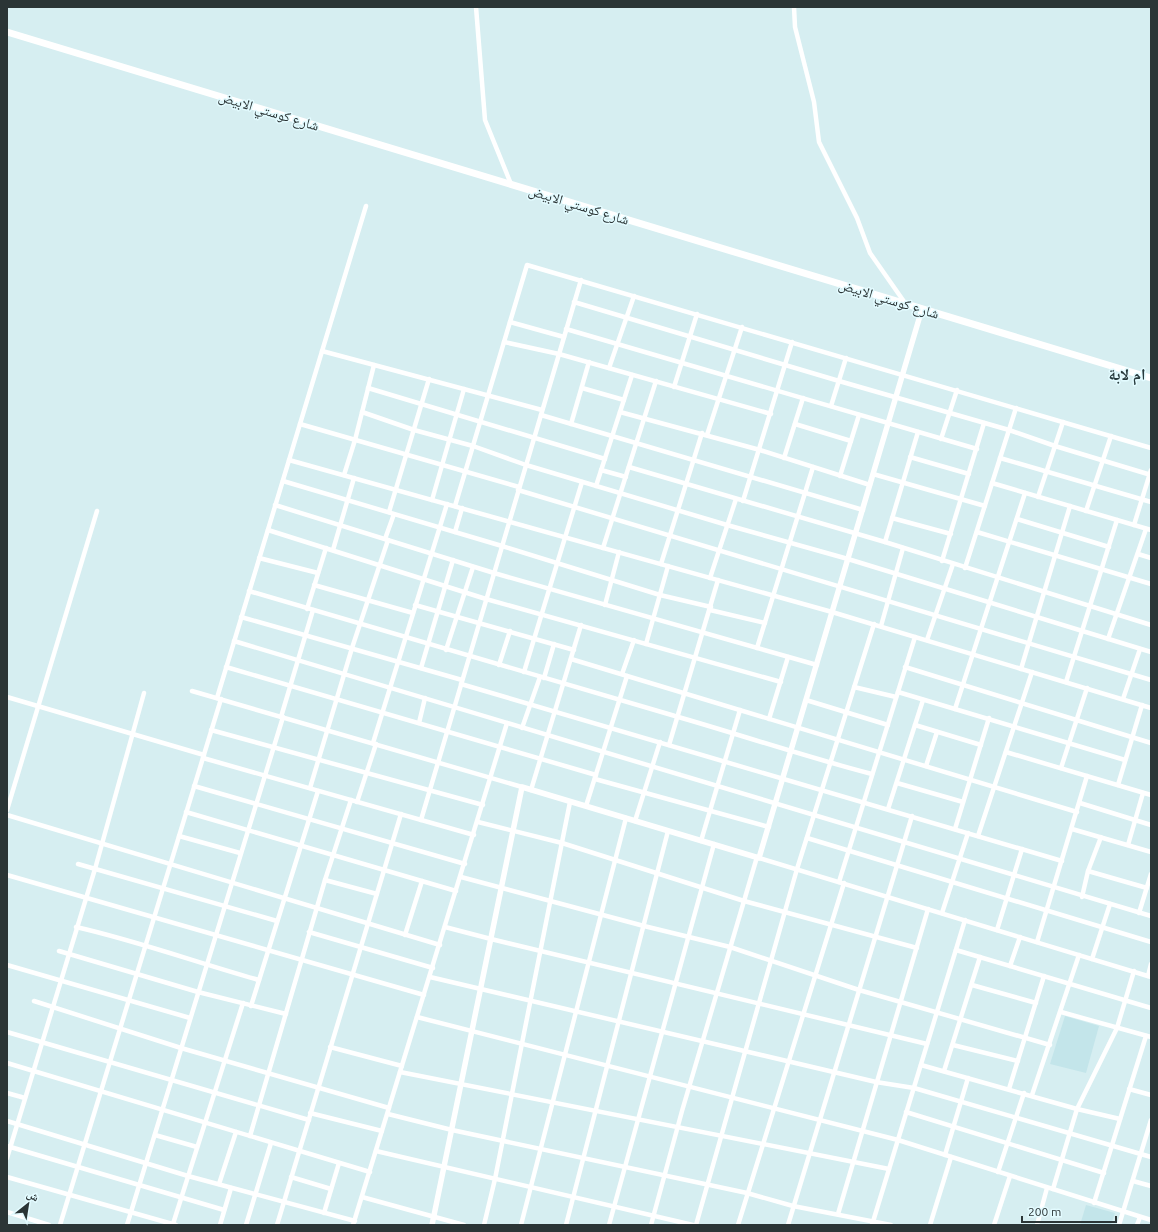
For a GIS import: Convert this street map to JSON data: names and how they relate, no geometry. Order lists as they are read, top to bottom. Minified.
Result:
{"streets":{"highway":["شارع كوستي الابيض"]},"districts":["ام لابة"],"scale_bar":"200 m","north":"top right"}
